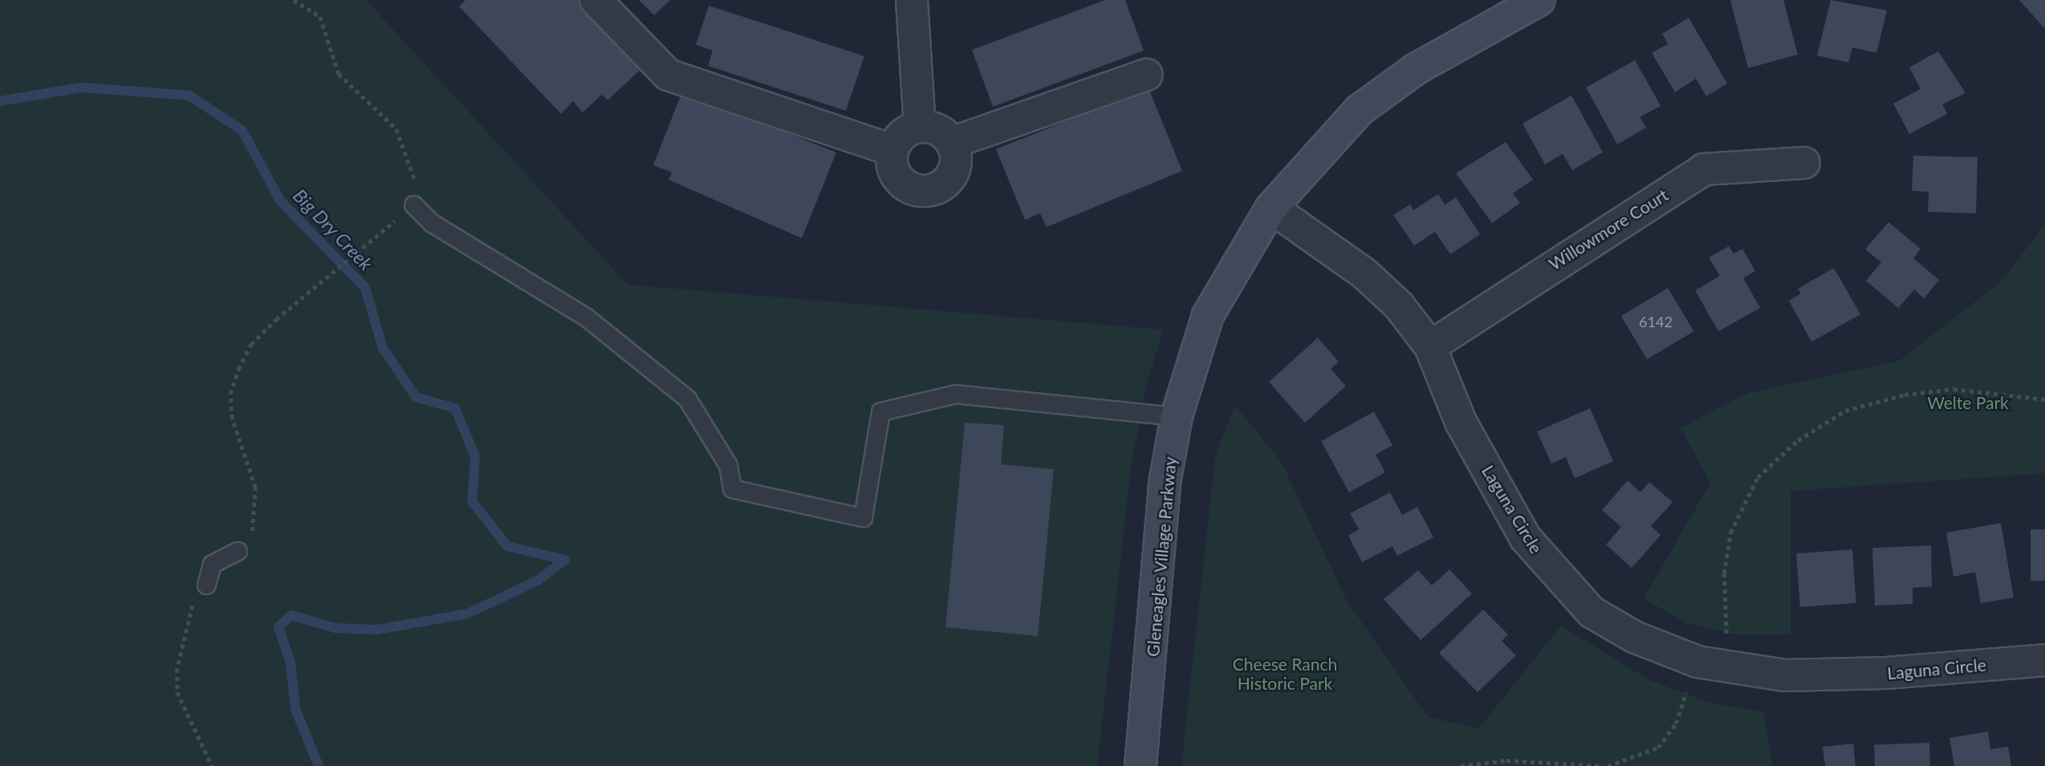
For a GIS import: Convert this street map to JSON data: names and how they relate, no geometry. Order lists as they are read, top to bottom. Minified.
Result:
{"streets":{"street":["Willowmore Court","Laguna Circle","Gleneagles Village Parkway"]},"crossings":[["Willowmore Court","Laguna Circle"],["Laguna Circle","Gleneagles Village Parkway"]],"water":["Big Dry Creek"],"parks":["Welte Park","Cheese Ranch Historic Park"],"house_numbers":["6142"]}
